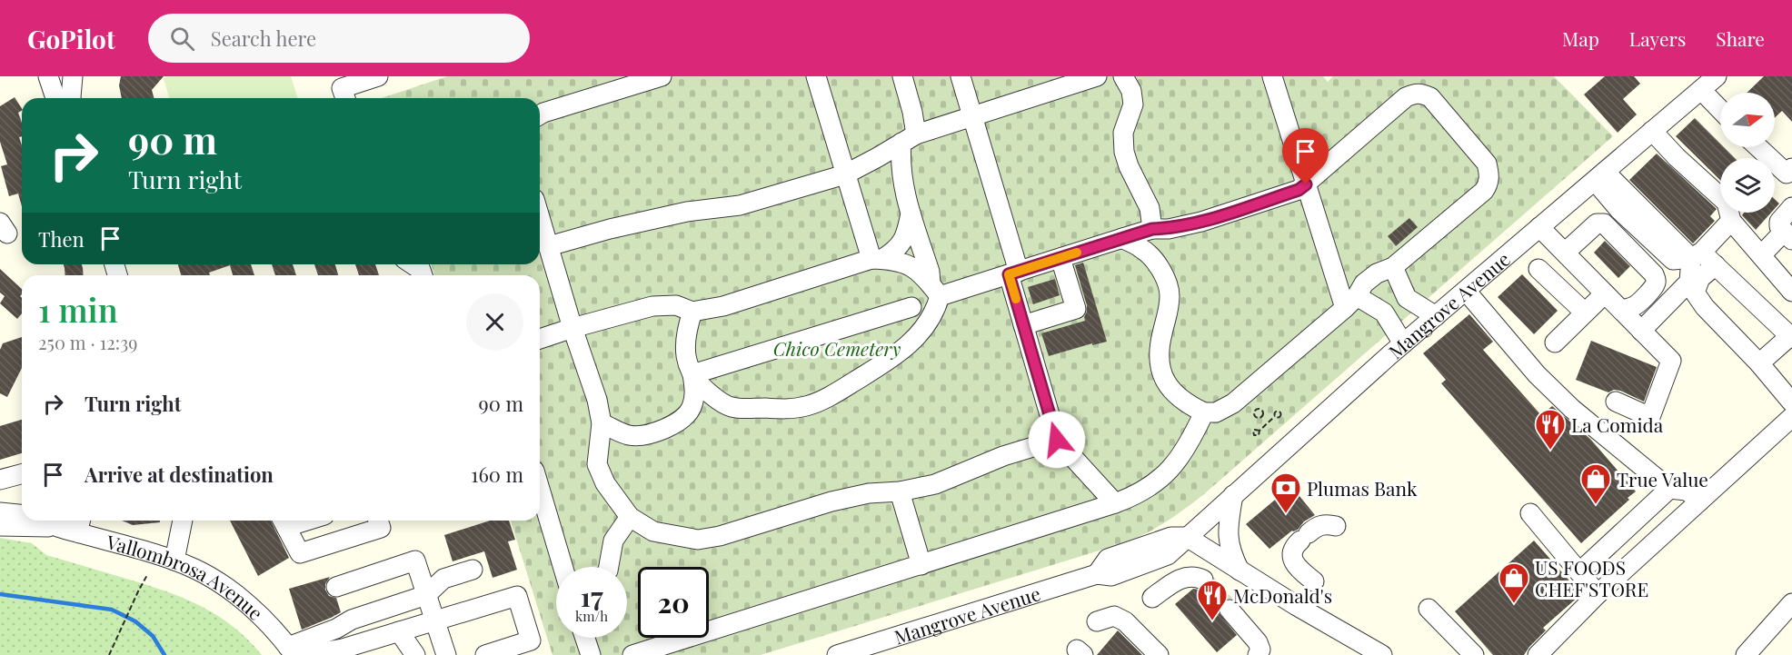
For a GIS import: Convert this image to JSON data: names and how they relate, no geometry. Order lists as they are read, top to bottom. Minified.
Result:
{"streets":{"street":["Mangrove Avenue","Vallombrosa Avenue"]},"parks":["Chico Cemetery"],"places":{"restaurant":["La Comida","McDonald's"],"shop":["True Value","US FOODS CHEF'STORE"],"bank":["Plumas Bank"]},"north":"right","page":{"header":"GoPilot","search":"Search here","nav":["Map","Layers","Share"],"turn":["90 m","Turn right"],"then":"Then","heading":["1 min","250 m · 12:39"],"list":[{"name":"Turn right","value":"90 m"},{"name":"Arrive at destination","value":"160 m"}],"speed":"17 km/h","limit":"20"}}
